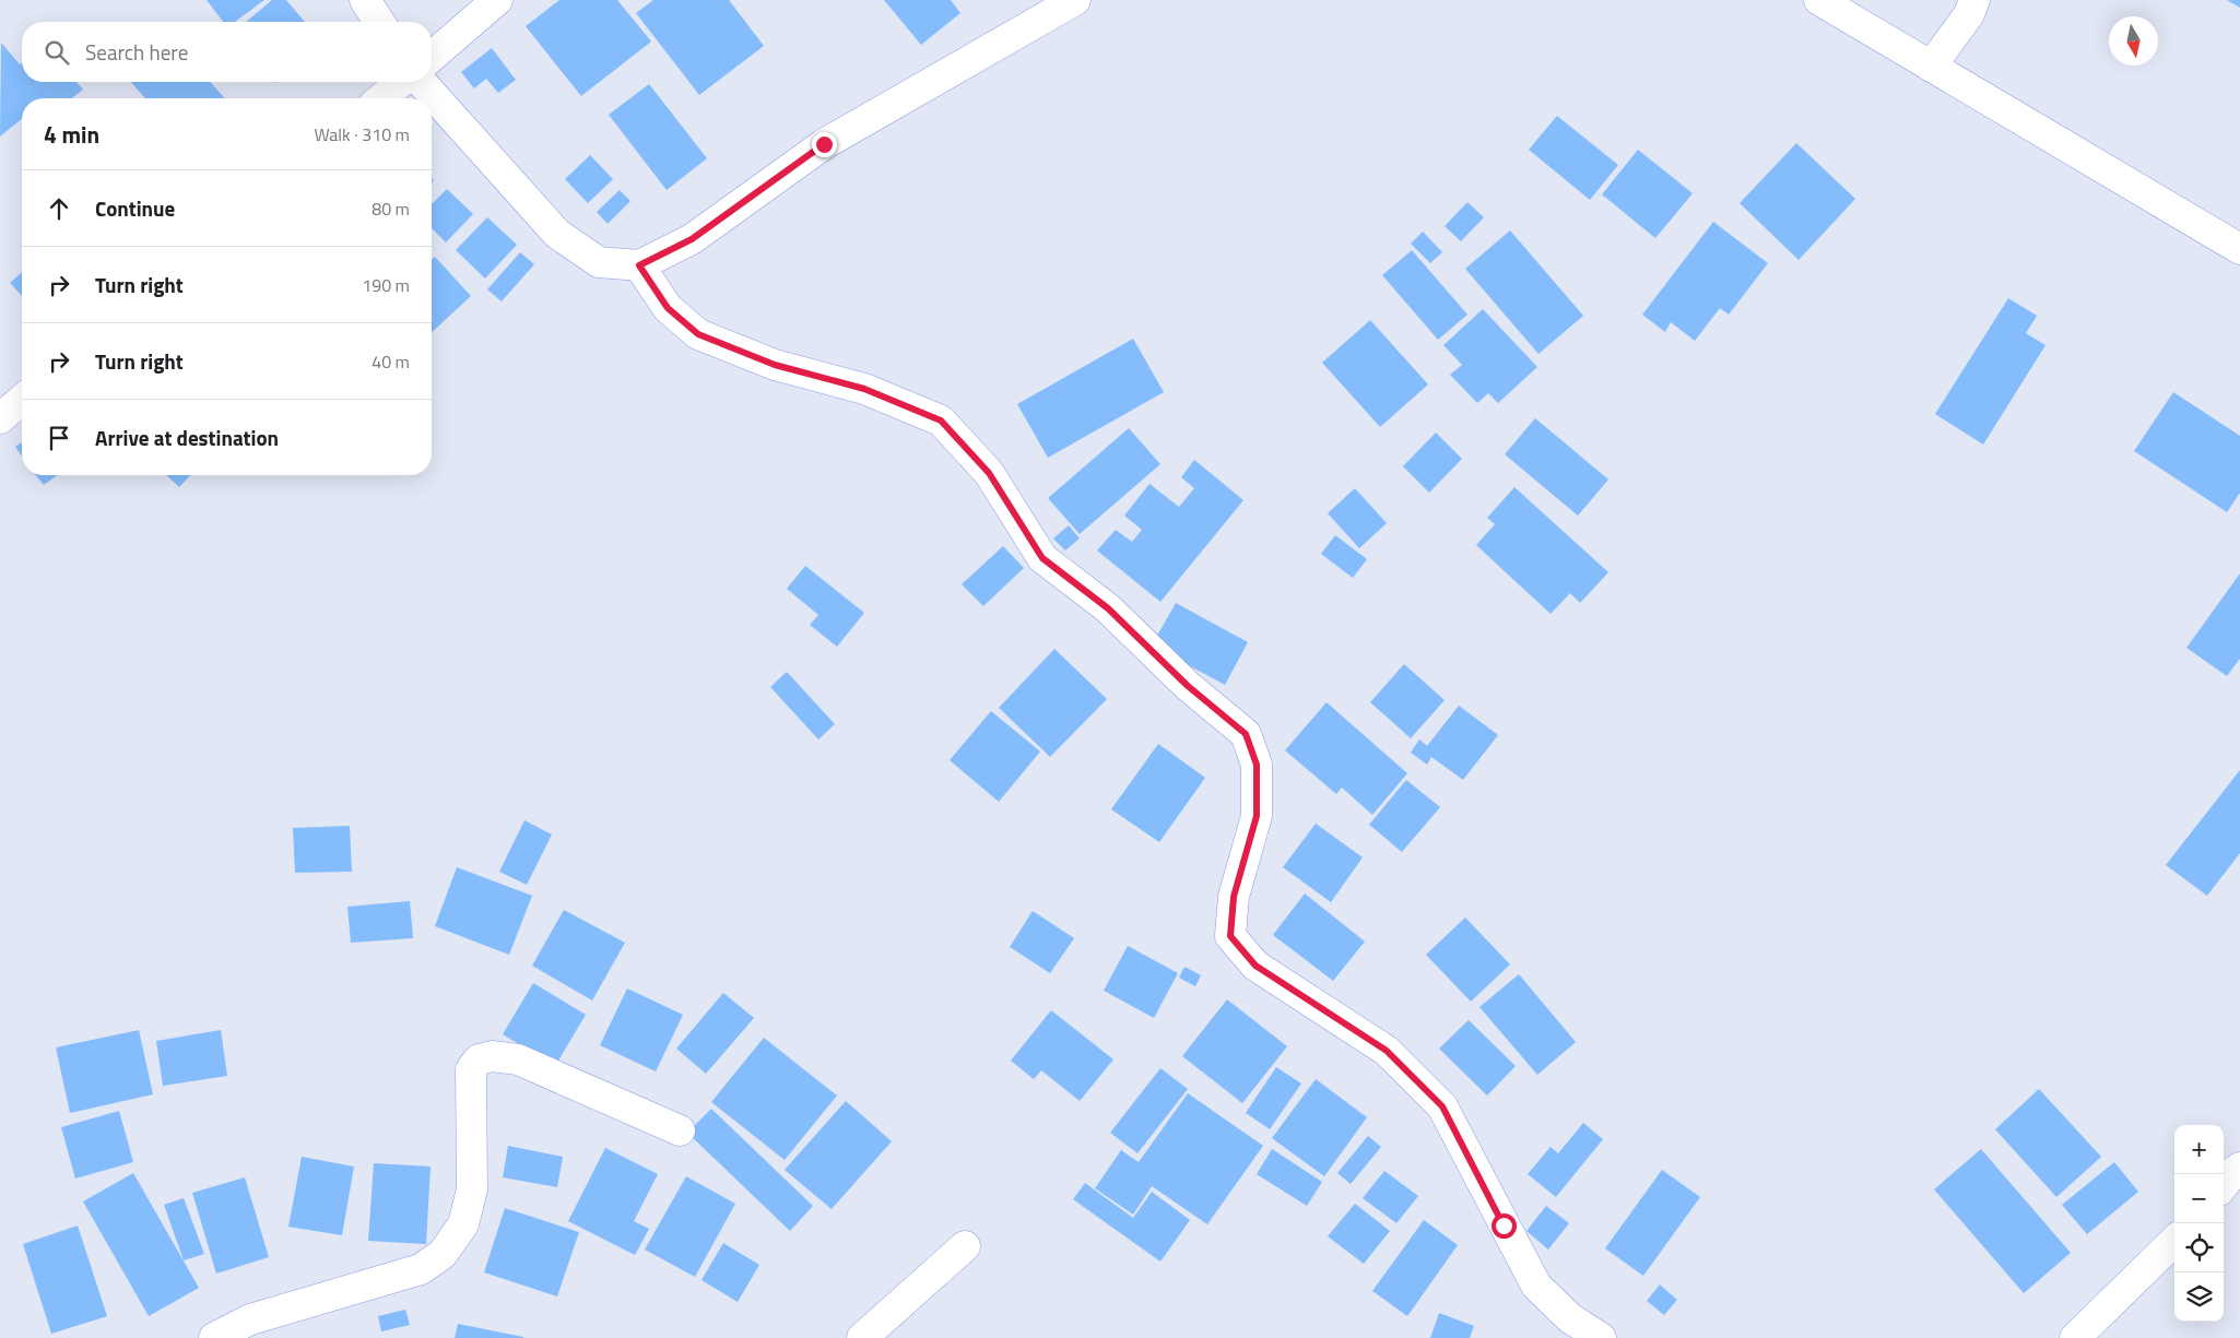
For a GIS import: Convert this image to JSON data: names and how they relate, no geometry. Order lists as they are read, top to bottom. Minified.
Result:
{"north":"bottom","page":{"search":"Search here","heading":["4 min","Walk · 310 m"],"list":[["Continue","80 m"],["Turn right","190 m"],["Turn right","40 m"],"Arrive at destination"],"map_buttons":["+","−"]}}
